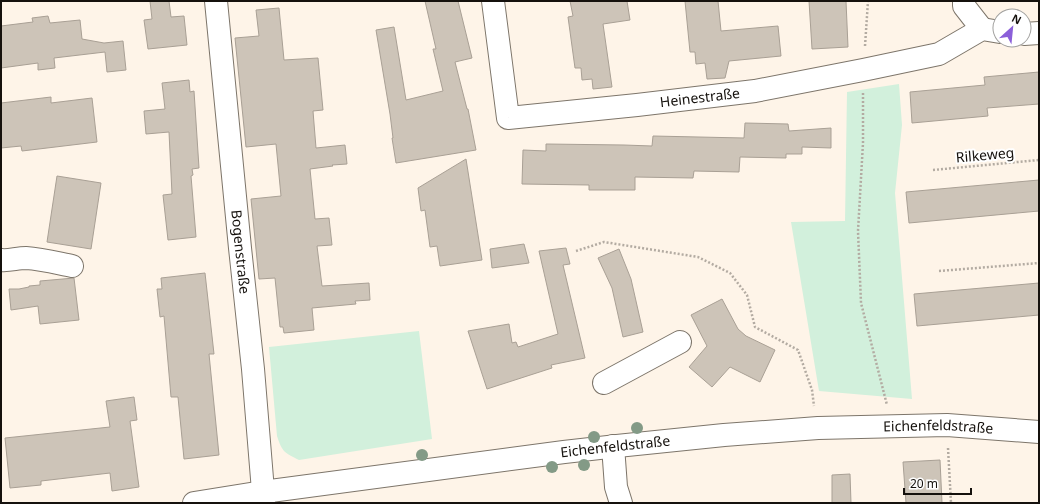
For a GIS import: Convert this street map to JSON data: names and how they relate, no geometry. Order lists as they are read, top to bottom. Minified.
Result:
{"streets":{"street":["Heinestraße","Bogenstraße","Eichenfeldstraße"],"path":["Rilkeweg"]},"crossings":[["Bogenstraße","Eichenfeldstraße"]],"scale_bar":"20 m","north":"top right"}
